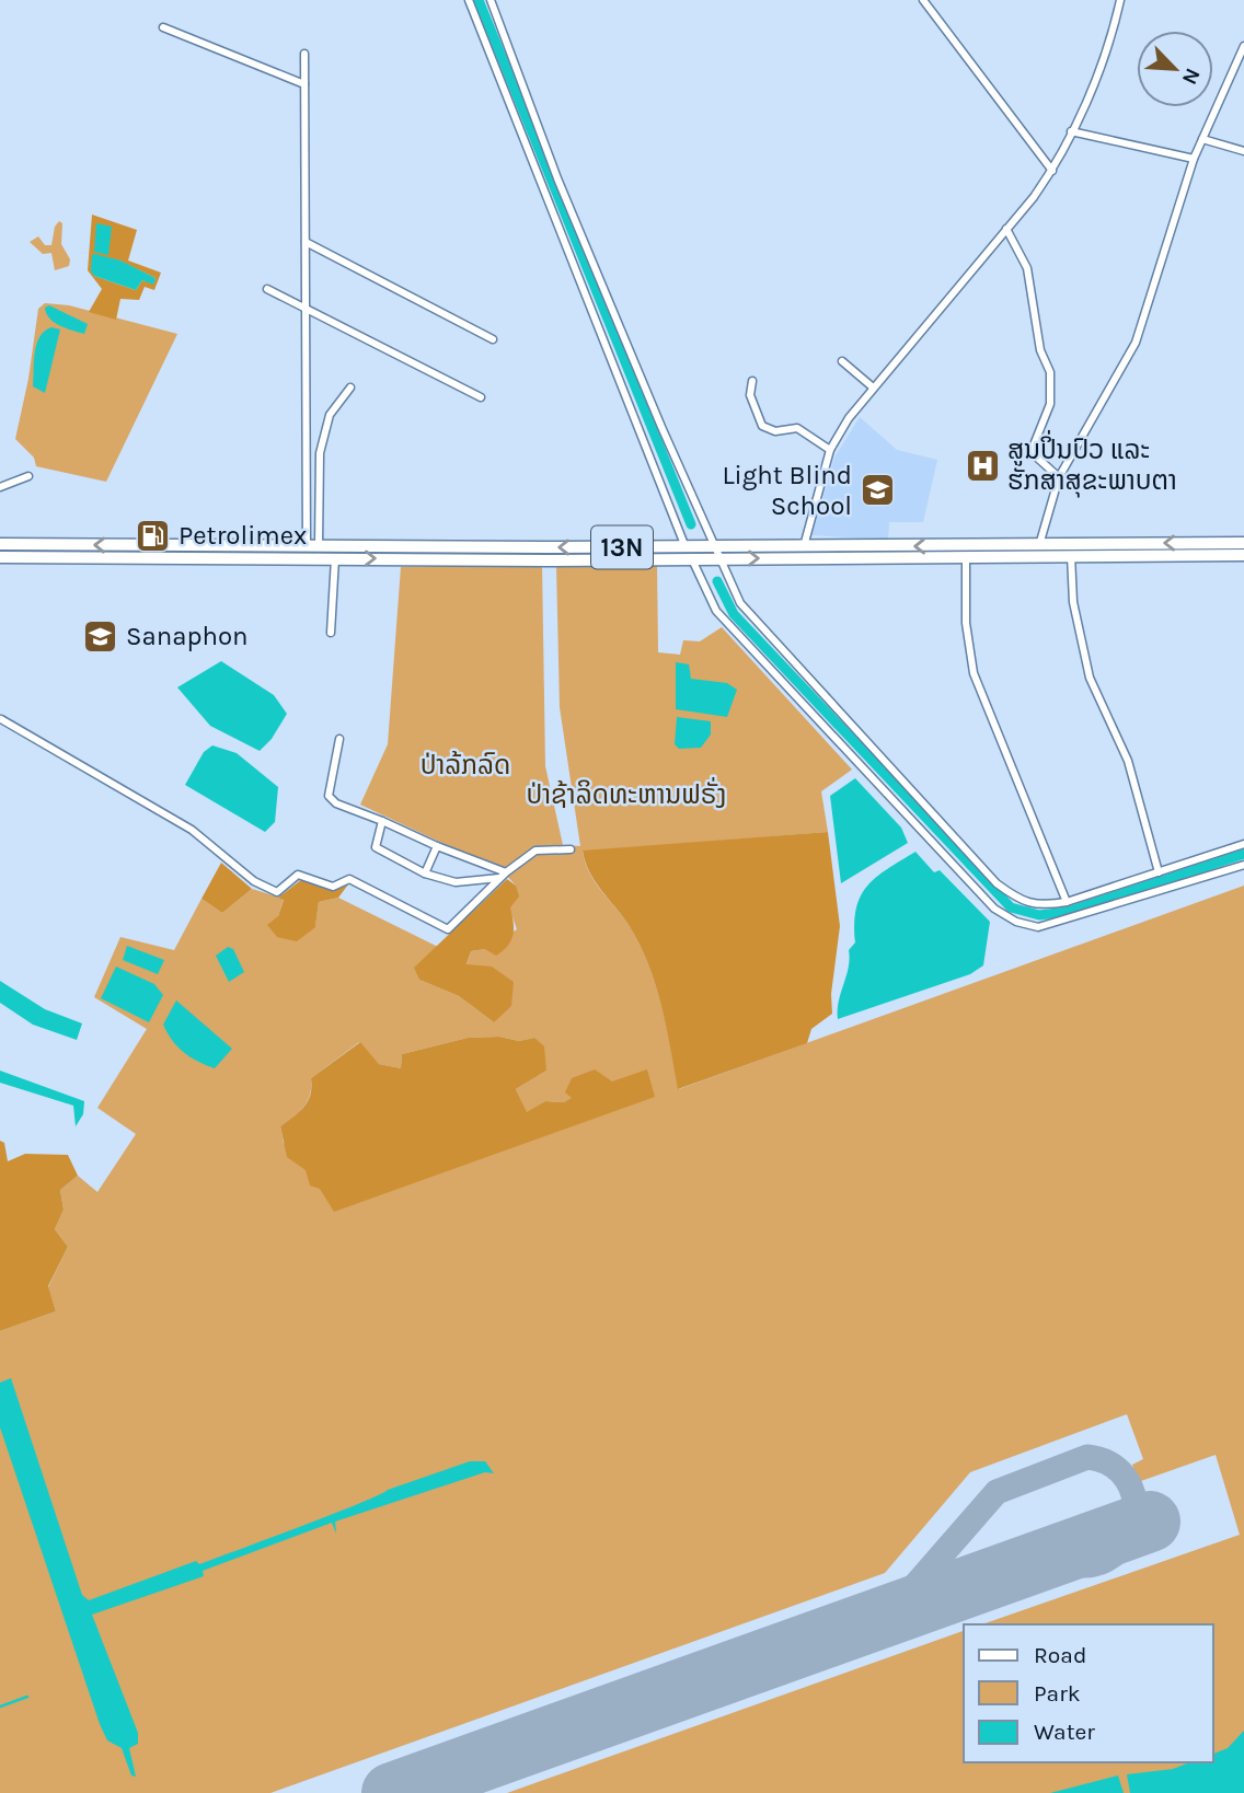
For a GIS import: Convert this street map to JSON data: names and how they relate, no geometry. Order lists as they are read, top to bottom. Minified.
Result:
{"streets":{"highway":["13N"]},"parks":["ປ່າລ້ກລົດ","ປ່າຊ້າລິດທະຫານຟຣັ່ງ"],"places":{"hospital":["ສູນປິ່ນປົວ ແລະ ຮັກສາສຸຂະພາບຕາ"],"school or university":["Light Blind School","Sanaphon"],"fuel station":["Petrolimex"]},"legend":["Road","Park","Water"],"north":"bottom right"}
